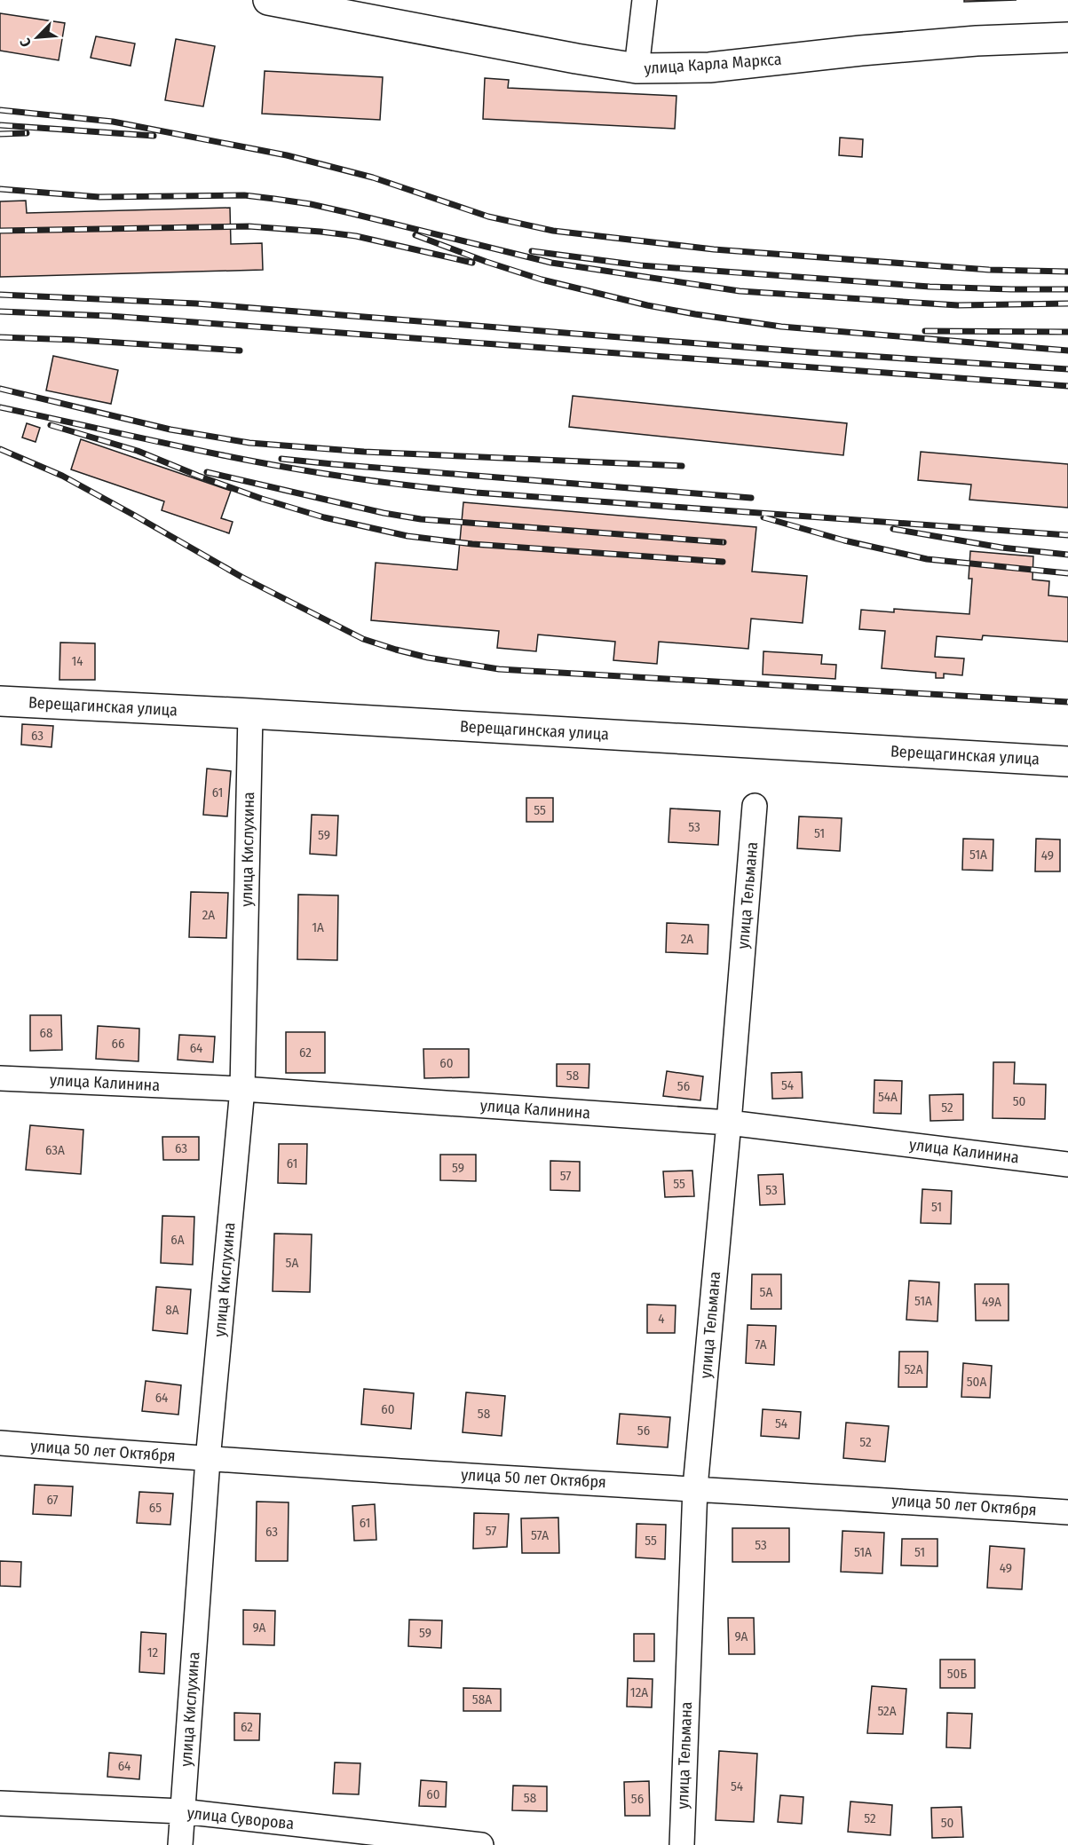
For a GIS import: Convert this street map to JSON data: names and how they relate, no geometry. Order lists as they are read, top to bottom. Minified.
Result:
{"streets":{"main road":["улица Карла Маркса","Верещагинская улица"],"street":["улица Кислухина","улица Тельмана","улица Калинина","улица 50 лет Октября","улица Суворова"]},"crossings":[["Верещагинская улица","улица Кислухина"],["улица Кислухина","улица Калинина"],["улица Кислухина","улица 50 лет Октября"],["улица Кислухина","улица Суворова"],["улица Тельмана","улица Калинина"],["улица Тельмана","улица 50 лет Октября"]],"house_numbers":["14","63","61","55","53","51","59","51А","49","2А","1А","2А","68","66","64","62","60","58","54","56","54А","50","52","63","63А","61","59","57","55","53","51","6А","5А","5А","51А","49А","8А","4","7А","52А","50А","64","60","58","54","56","52","67","65","61","57","63","57А","55","53","51А","51","49","9А","59","9А","12","50Б","12А","58А","52А","62","64","54","60","58","56","52","50"],"north":"bottom left"}
